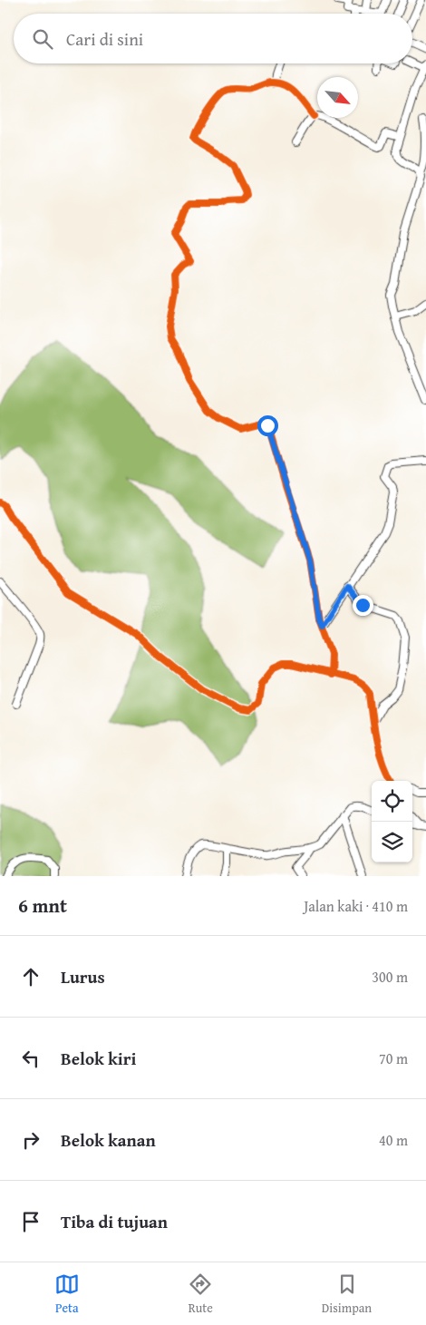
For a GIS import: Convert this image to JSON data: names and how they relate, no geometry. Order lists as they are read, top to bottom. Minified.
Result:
{"north":"bottom right","page":{"search":"Cari di sini","heading":["6 mnt","Jalan kaki · 410 m"],"list":[["Lurus","300 m"],["Belok kiri","70 m"],["Belok kanan","40 m"],"Tiba di tujuan"],"nav":["Peta","Rute","Disimpan"]}}
